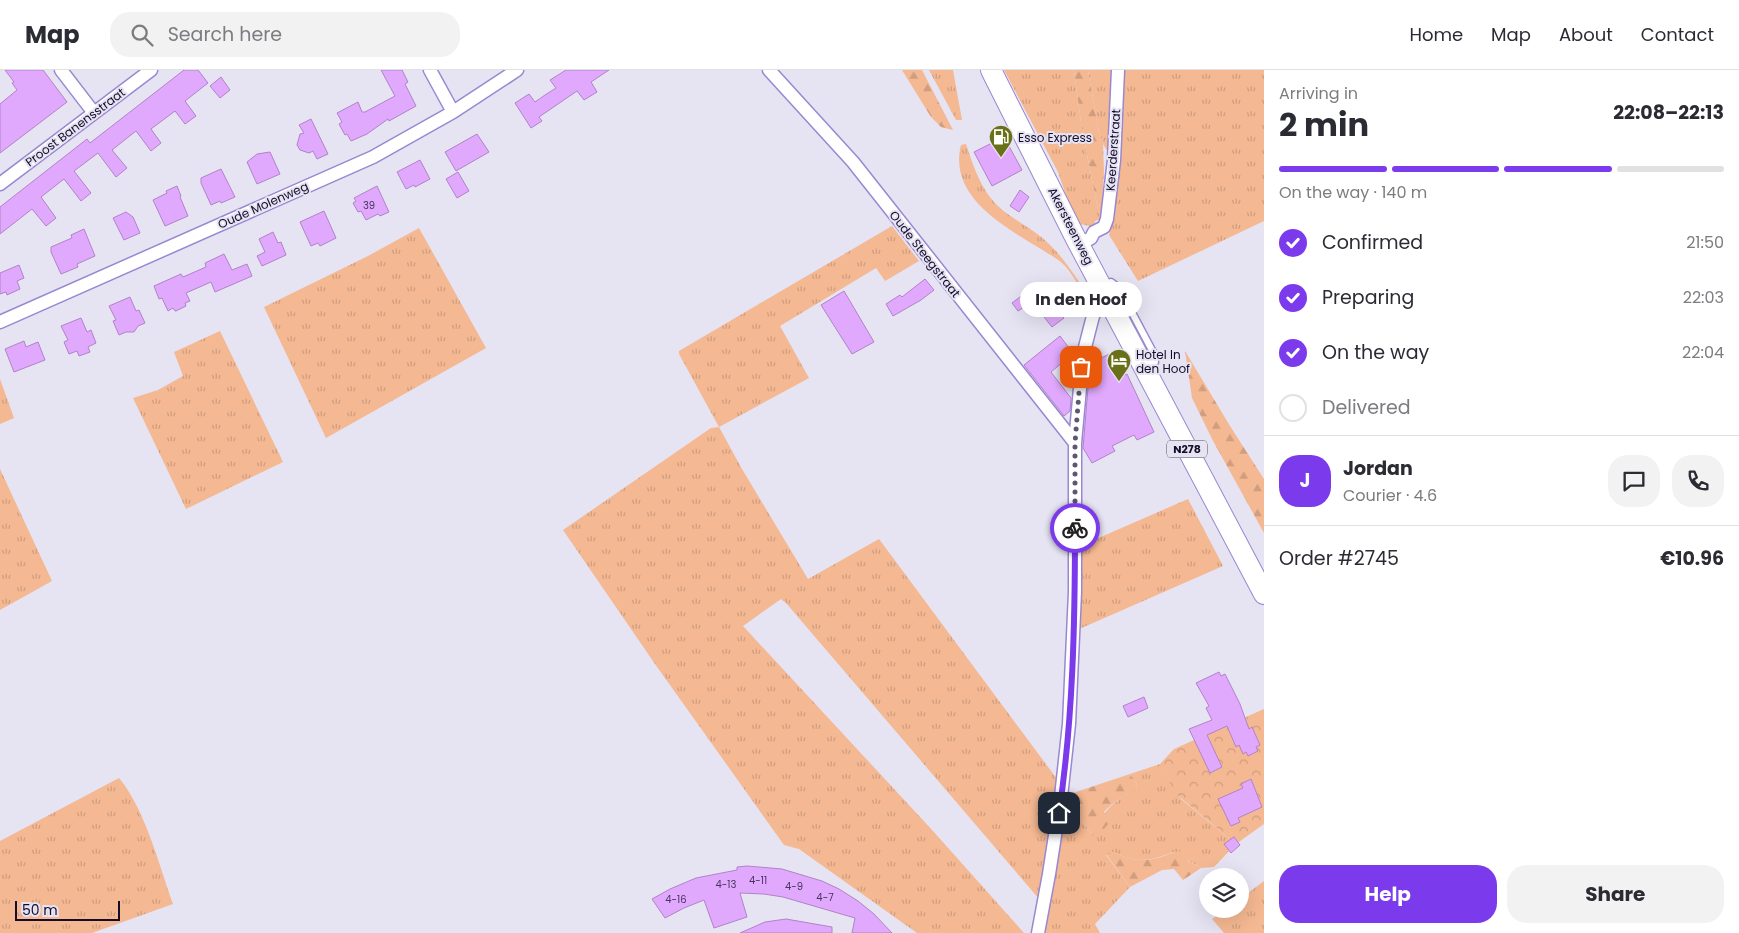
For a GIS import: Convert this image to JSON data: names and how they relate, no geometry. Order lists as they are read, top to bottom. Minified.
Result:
{"streets":{"main road":["Akersteenweg","N278"],"street":["Proost Banensstraat","Keerderstraat","Oude Molenweg","Oude Steegstraat"]},"crossings":[["Keerderstraat","Akersteenweg"]],"places":{"fuel station":["Esso Express"],"other":["In den Hoof"],"hotel":["Hotel In den Hoof"]},"house_numbers":["39","4-11","4-13","4-9","4-7","4-16"],"scale_bar":"50 m","page":{"header":"Map","search":"Search here","nav":["Home","Map","About","Contact"],"heading":["2 min","Arriving in","22:08–22:13"],"panel":["Jordan","Courier · 4.6","Order #2745","€10.96"],"bar":"On the way · 140 m","list":[["Confirmed","21:50"],["Preparing","22:03"],["On the way","22:04"],"Delivered"],"bubble":"In den Hoof","round":"J","buttons":["Help","Share"],"scale":"50 m"}}
